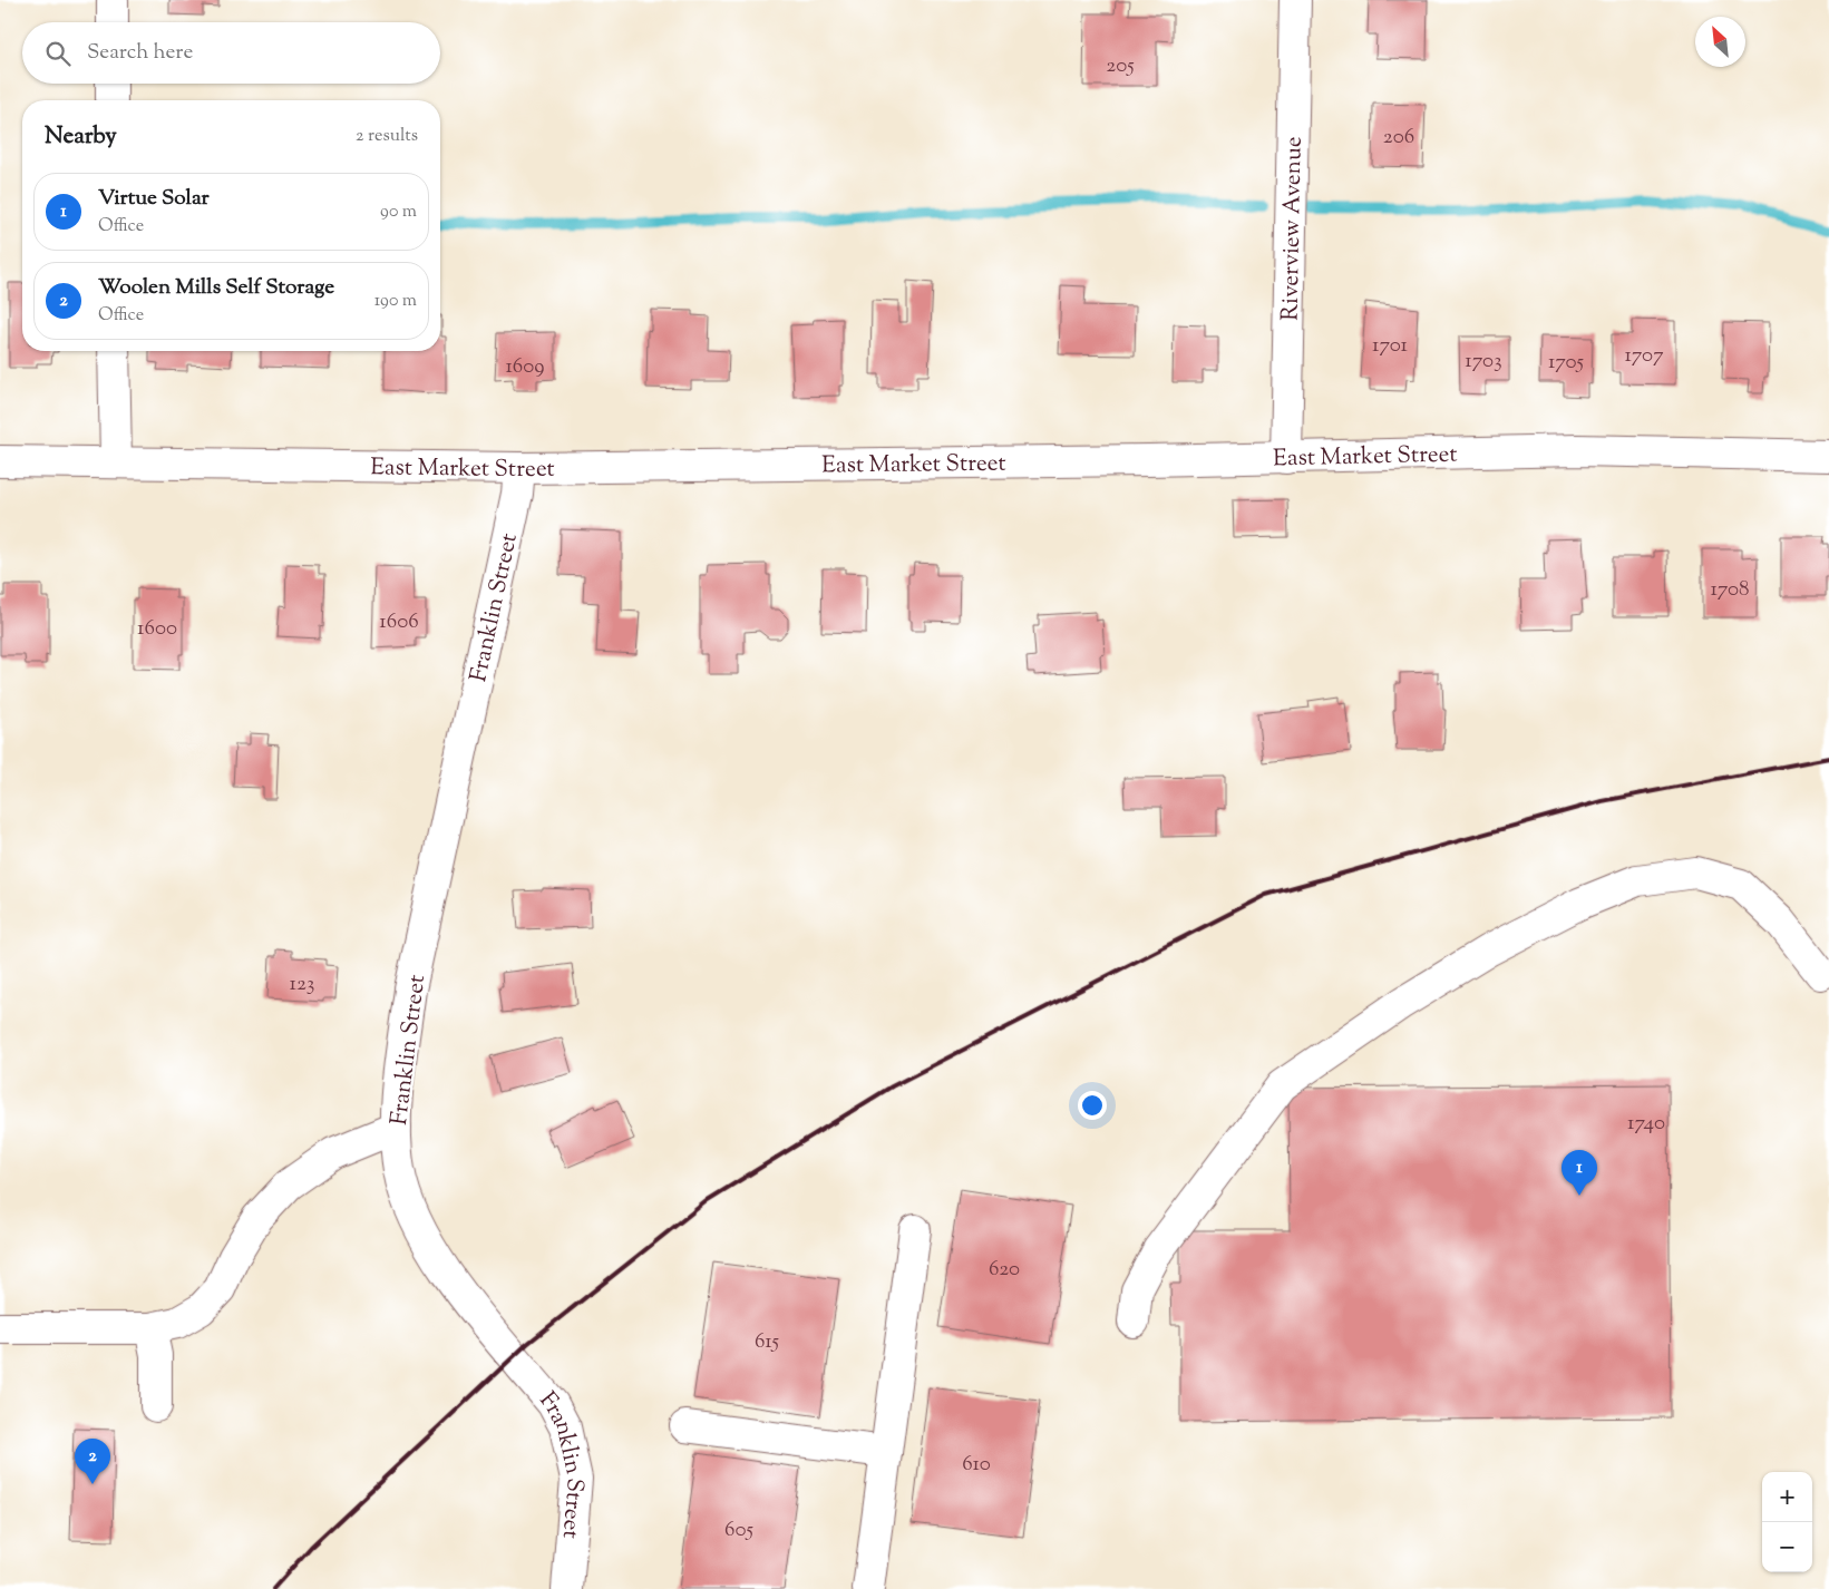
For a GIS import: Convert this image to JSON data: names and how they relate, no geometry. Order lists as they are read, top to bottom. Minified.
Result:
{"streets":{"street":["Riverview Avenue","East Market Street","Franklin Street"]},"crossings":[["Riverview Avenue","East Market Street"],["East Market Street","Franklin Street"]],"house_numbers":["205","206","1701","1707","1703","1705","1609","1708","1606","1600","123","1740","620","615","610","605"],"north":"top left","page":{"search":"Search here","heading":["Nearby","2 results"],"list":[{"mark":"1","name":"Virtue Solar","note":"Office","value":"90 m"},{"mark":"2","name":"Woolen Mills Self Storage","note":"Office","value":"190 m"}],"pins":["1","2"],"map_buttons":["+","−"]}}
